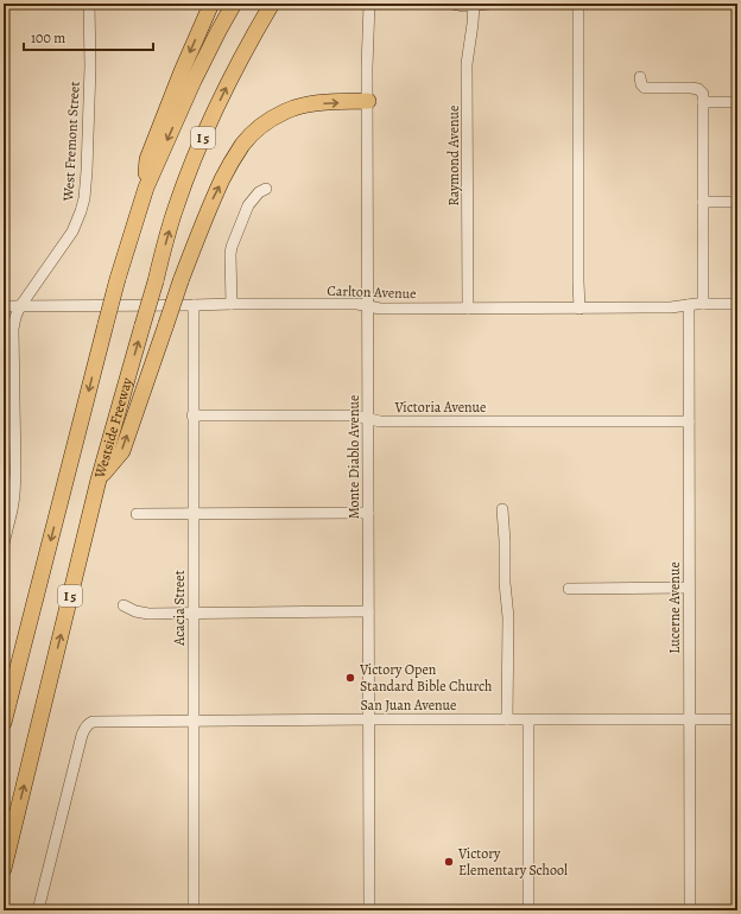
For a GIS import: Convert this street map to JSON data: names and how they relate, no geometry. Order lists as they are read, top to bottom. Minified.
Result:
{"streets":{"highway":["I 5","Westside Freeway"],"street":["West Fremont Street","Raymond Avenue","Carlton Avenue","Victoria Avenue","Monte Diablo Avenue","Acacia Street","Lucerne Avenue","San Juan Avenue"]},"crossings":[["West Fremont Street","Carlton Avenue"],["Raymond Avenue","Carlton Avenue"],["Carlton Avenue","Monte Diablo Avenue"],["Carlton Avenue","Acacia Street"],["Carlton Avenue","Lucerne Avenue"],["Victoria Avenue","Monte Diablo Avenue"],["Victoria Avenue","Acacia Street"],["Victoria Avenue","Lucerne Avenue"],["Monte Diablo Avenue","San Juan Avenue"],["Acacia Street","San Juan Avenue"],["Lucerne Avenue","San Juan Avenue"]],"places":["Victory Open Standard Bible Church","Victory Elementary School"],"scale_bar":"100 m"}
